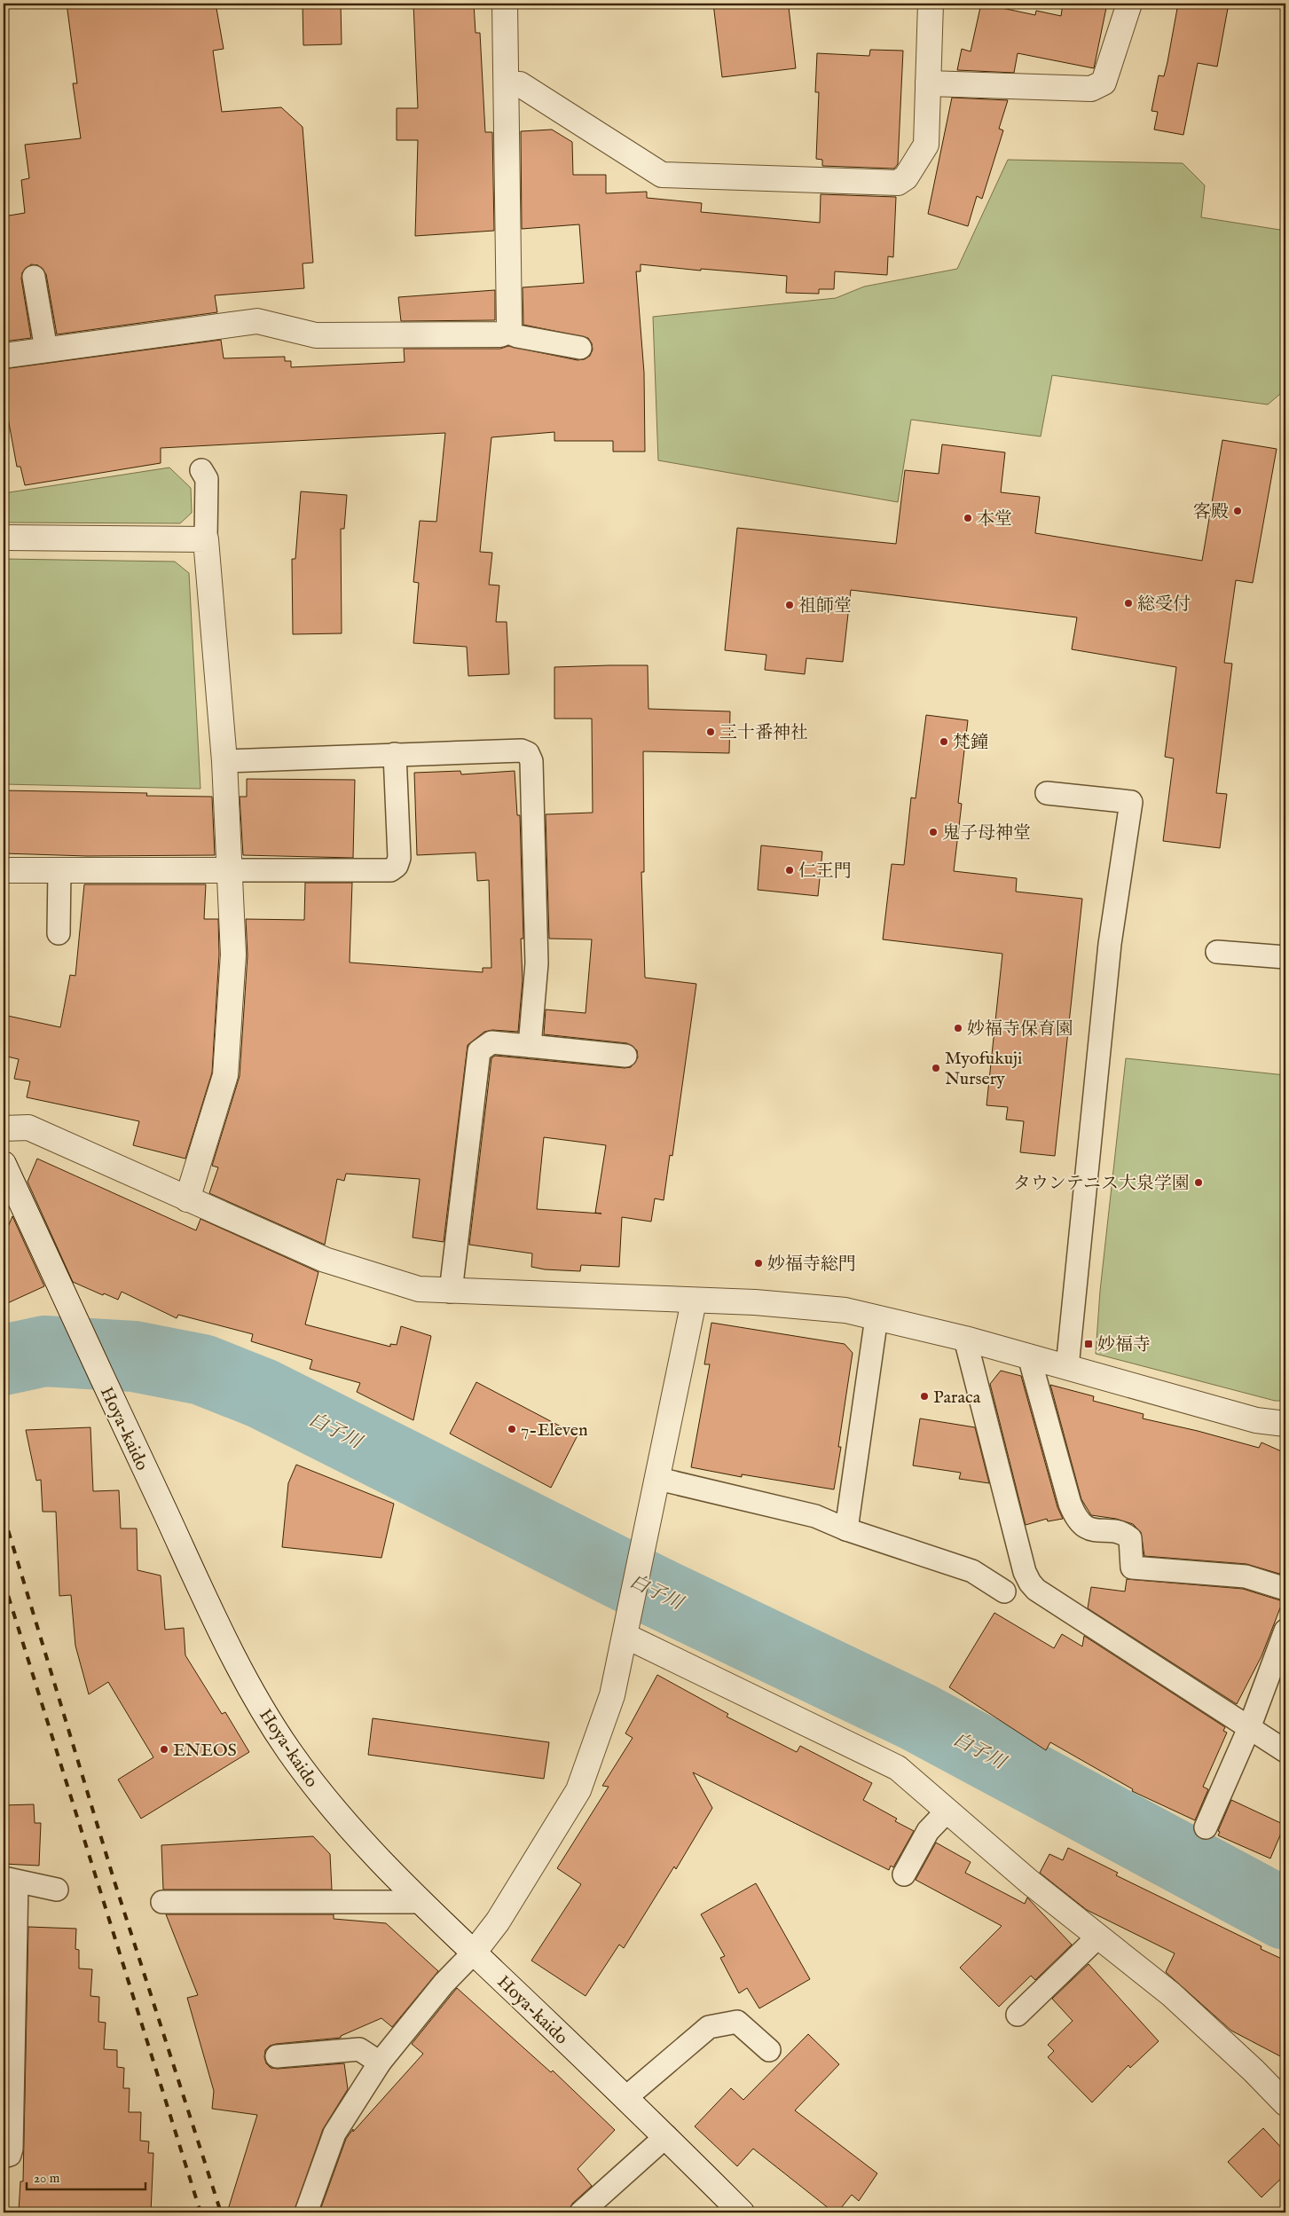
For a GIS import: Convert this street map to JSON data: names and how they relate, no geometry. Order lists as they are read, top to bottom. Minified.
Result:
{"streets":{"street":["Hoya-kaido"]},"water":["白子川"],"places":{"other":["客殿","本堂","総受付","祖師堂","三十番神社","梵鐘","鬼子母神堂","仁王門","妙福寺保育園","Myofukuji Nursery","タウンテニス大泉学園","妙福寺総門","Paraca","7-Eleven","ENEOS"],"transit":["妙福寺"]},"scale_bar":"20 m"}
